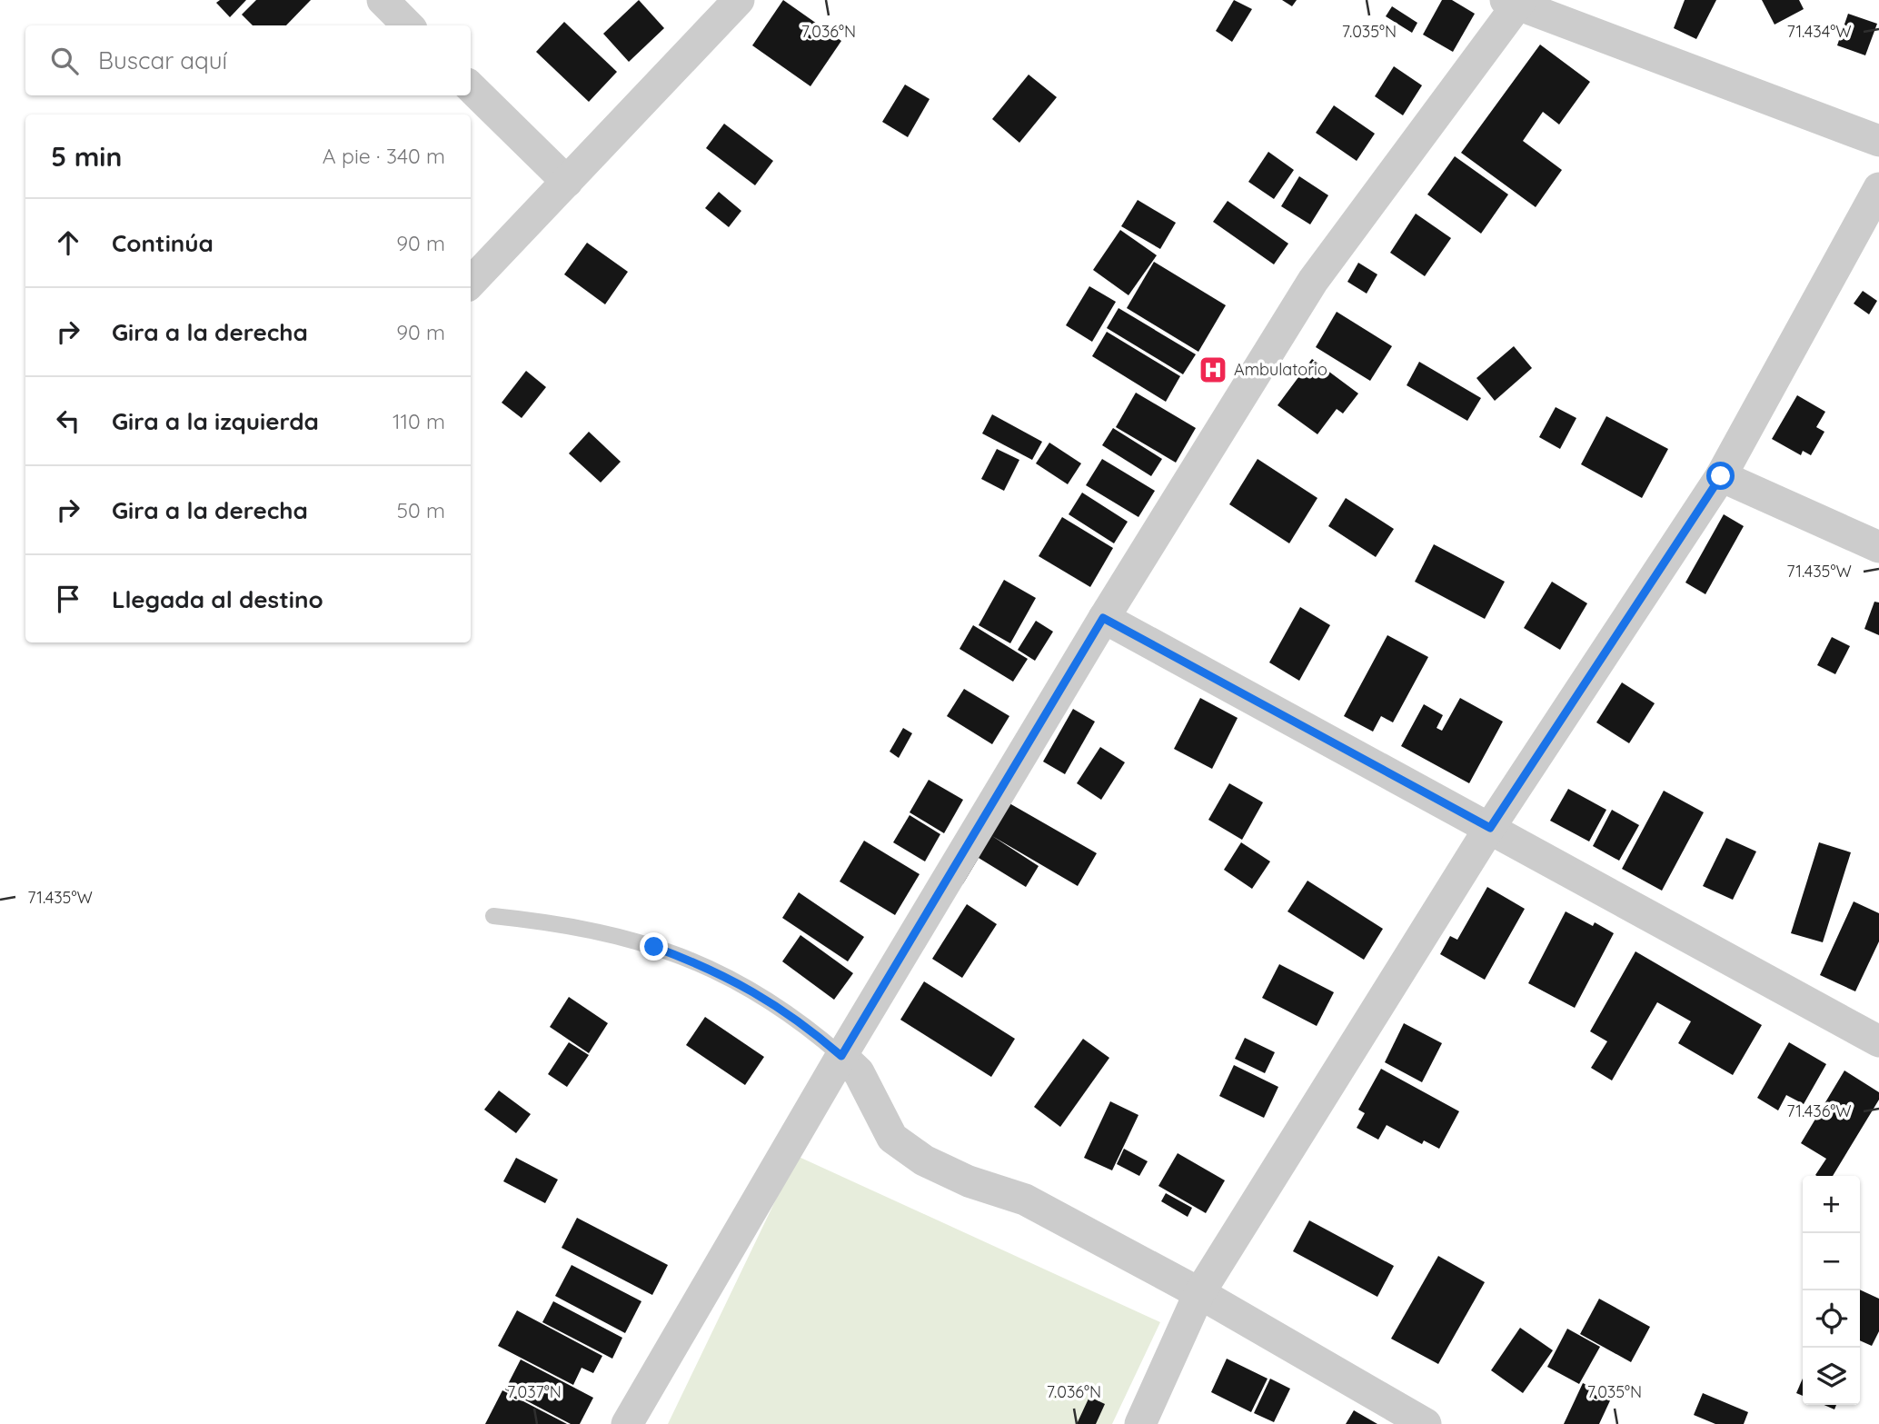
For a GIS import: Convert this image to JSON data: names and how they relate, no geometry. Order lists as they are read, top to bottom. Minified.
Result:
{"places":{"hospital":["Ambulatorio"]},"page":{"search":"Buscar aquí","heading":["5 min","A pie · 340 m"],"list":[["Continúa","90 m"],["Gira a la derecha","90 m"],["Gira a la izquierda","110 m"],["Gira a la derecha","50 m"],"Llegada al destino"],"map_buttons":["+","−"]},"coordinates":["7.036°N","7.035°N","71.434°W","71.435°W","71.436°W","7.037°N"]}
